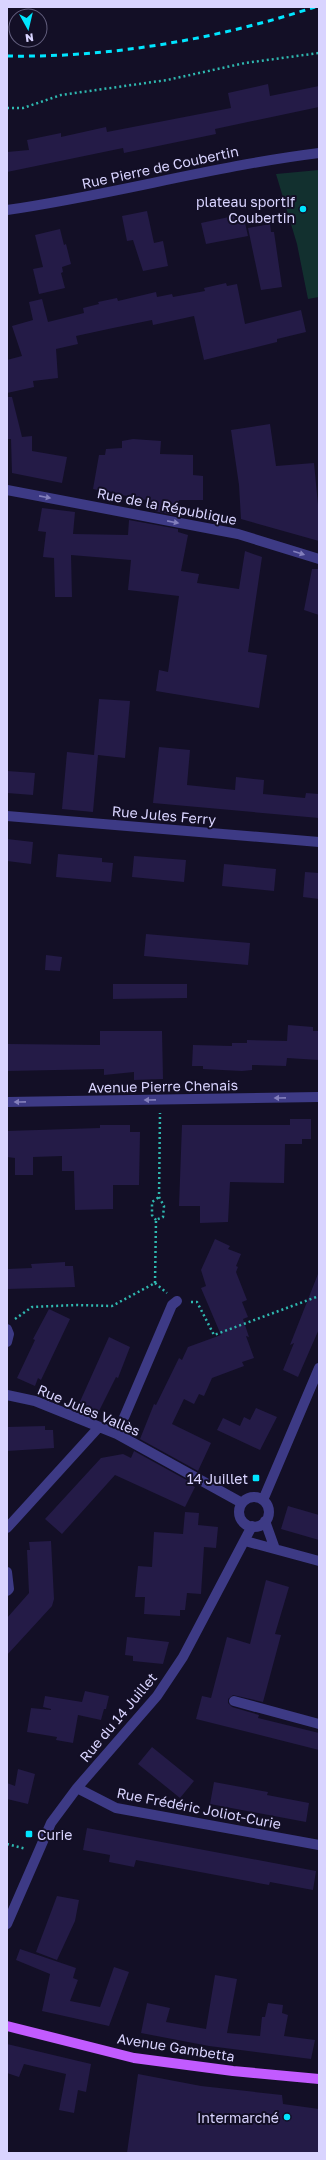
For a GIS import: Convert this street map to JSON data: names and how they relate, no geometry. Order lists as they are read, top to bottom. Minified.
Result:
{"streets":{"main road":["Avenue Gambetta"],"street":["Rue Pierre de Coubertin","Rue de la République","Rue Jules Ferry","Avenue Pierre Chenais","Rue Jules Vallès","Rue du 14 Juillet","Rue Frédéric Joliot-Curie"]},"crossings":[["Rue Jules Vallès","Rue du 14 Juillet"],["Rue du 14 Juillet","Rue Frédéric Joliot-Curie"]],"one_way":["Rue de la République","Avenue Pierre Chenais"],"places":{"other":["plateau sportif Coubertin","Intermarché"],"transit":["14 Juillet","Curie"]},"north":"bottom"}
